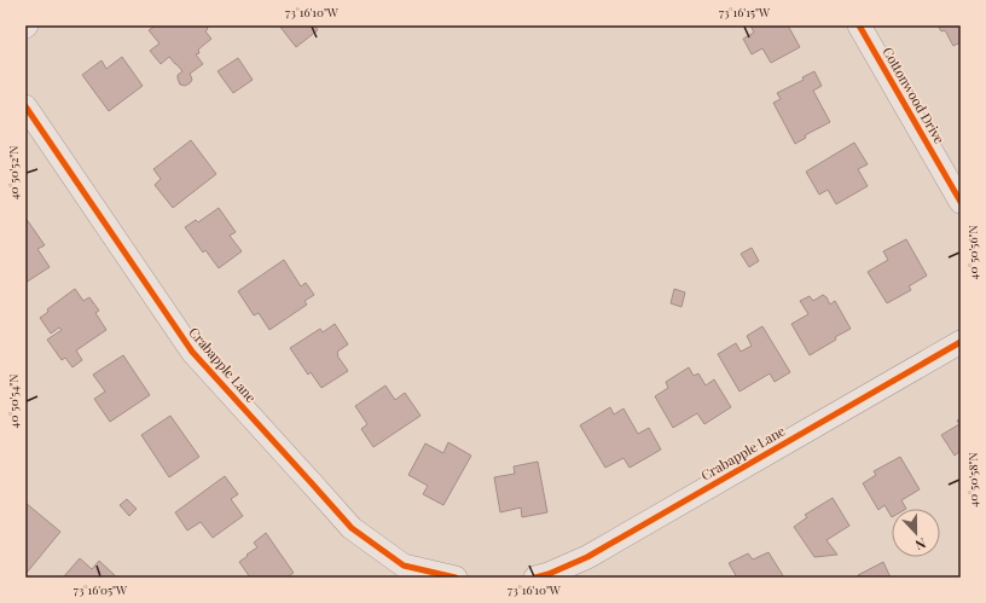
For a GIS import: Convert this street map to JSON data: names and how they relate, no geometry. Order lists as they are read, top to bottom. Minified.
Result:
{"streets":{"street":["Cottonwood Drive","Crabapple Lane"]},"north":"bottom","coordinates":["73°16'10\"W","73°16'15\"W","40°50'52\"N","40°50'56\"N","40°50'54\"N","40°50'58\"N","73°16'05\"W"]}
